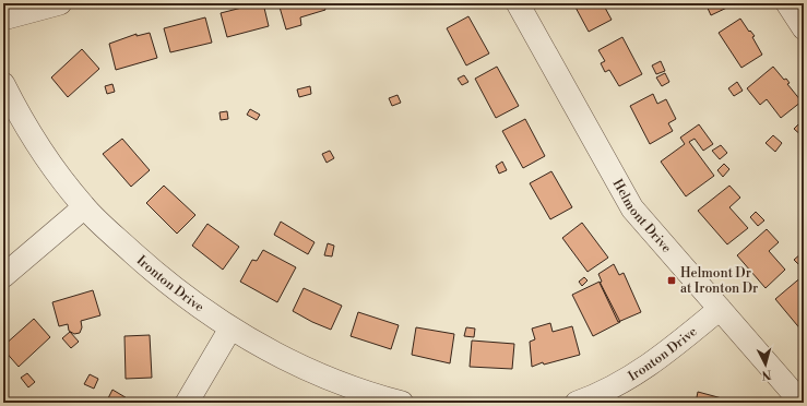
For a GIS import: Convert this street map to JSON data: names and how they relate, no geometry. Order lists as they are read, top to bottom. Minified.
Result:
{"streets":{"street":["Helmont Drive","Ironton Drive"]},"crossings":[["Helmont Drive","Ironton Drive"]],"places":{"transit":["Helmont Dr at Ironton Dr"]},"north":"bottom"}
